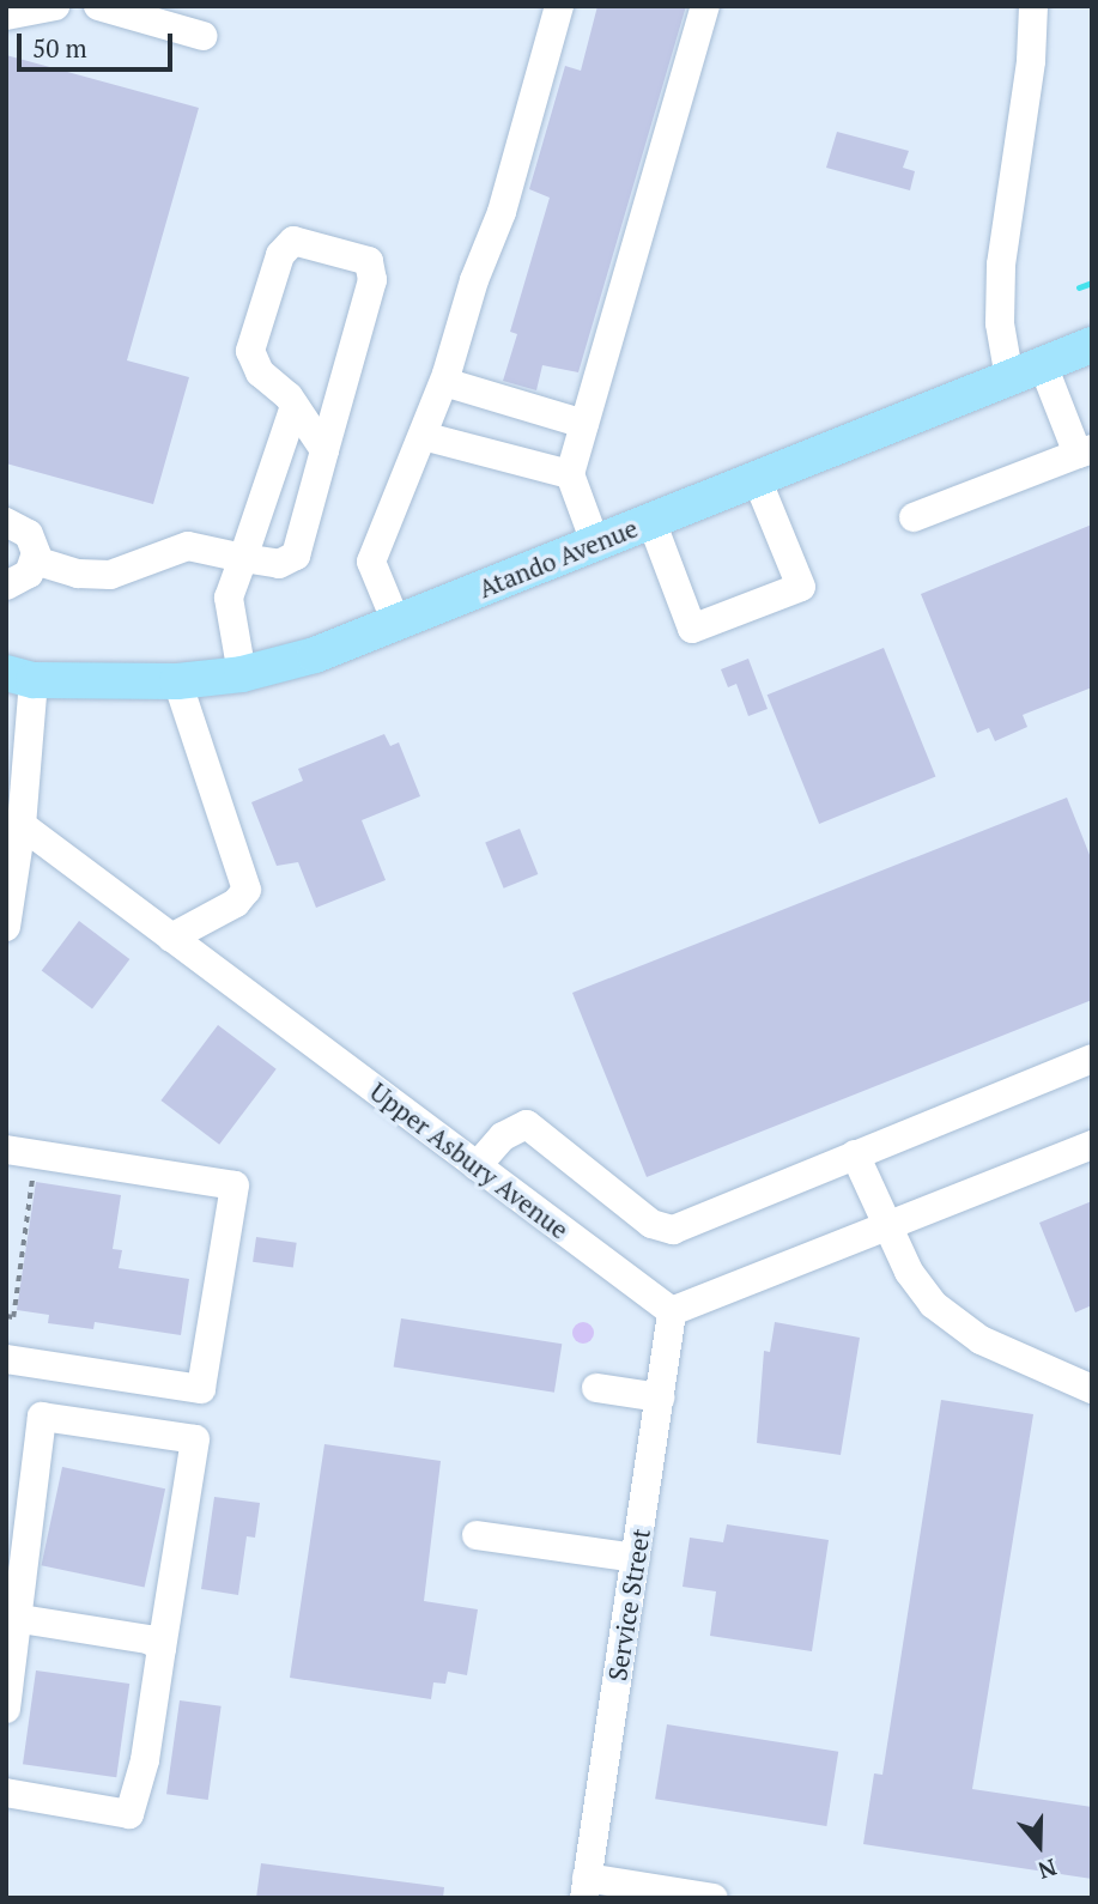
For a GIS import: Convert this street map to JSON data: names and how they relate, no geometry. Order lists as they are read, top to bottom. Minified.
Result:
{"streets":{"main road":["Atando Avenue"],"street":["Upper Asbury Avenue","Service Street"]},"crossings":[["Upper Asbury Avenue","Service Street"]],"scale_bar":"50 m","north":"bottom"}
